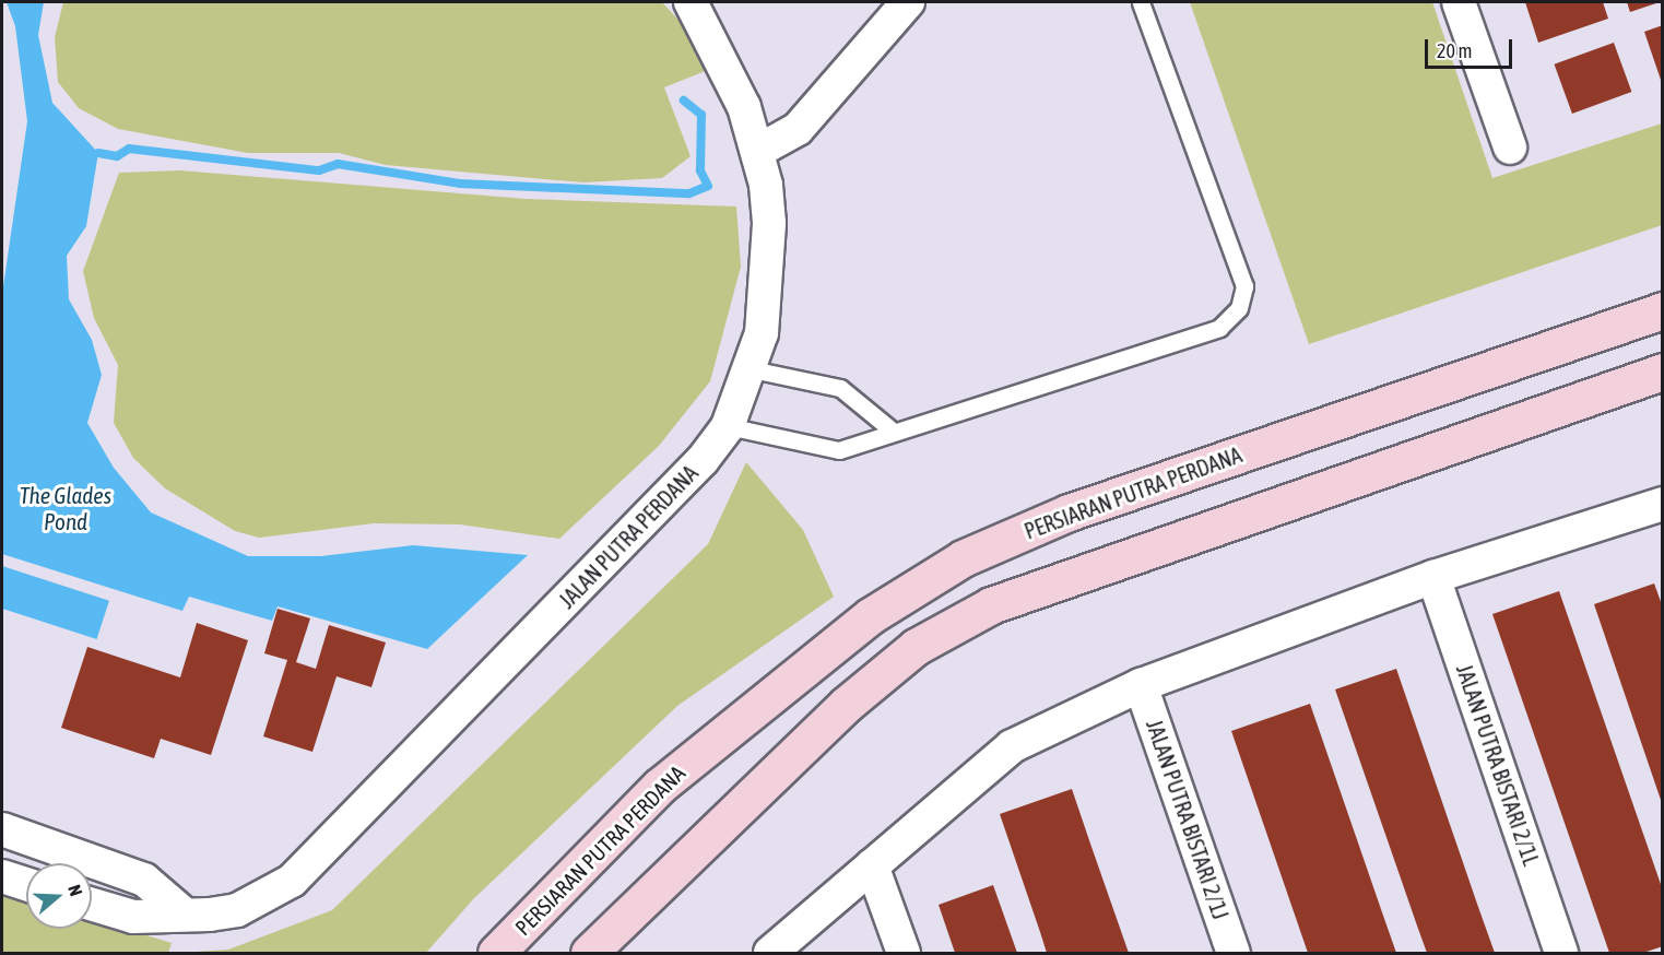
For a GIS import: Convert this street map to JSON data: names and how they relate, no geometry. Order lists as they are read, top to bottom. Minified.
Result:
{"streets":{"main road":["PERSIARAN PUTRA PERDANA"],"street":["JALAN PUTRA PERDANA","JALAN PUTRA BISTARI 2/1L","JALAN PUTRA BISTARI 2/1J"]},"water":["The Glades Pond"],"scale_bar":"20 m","north":"right"}
